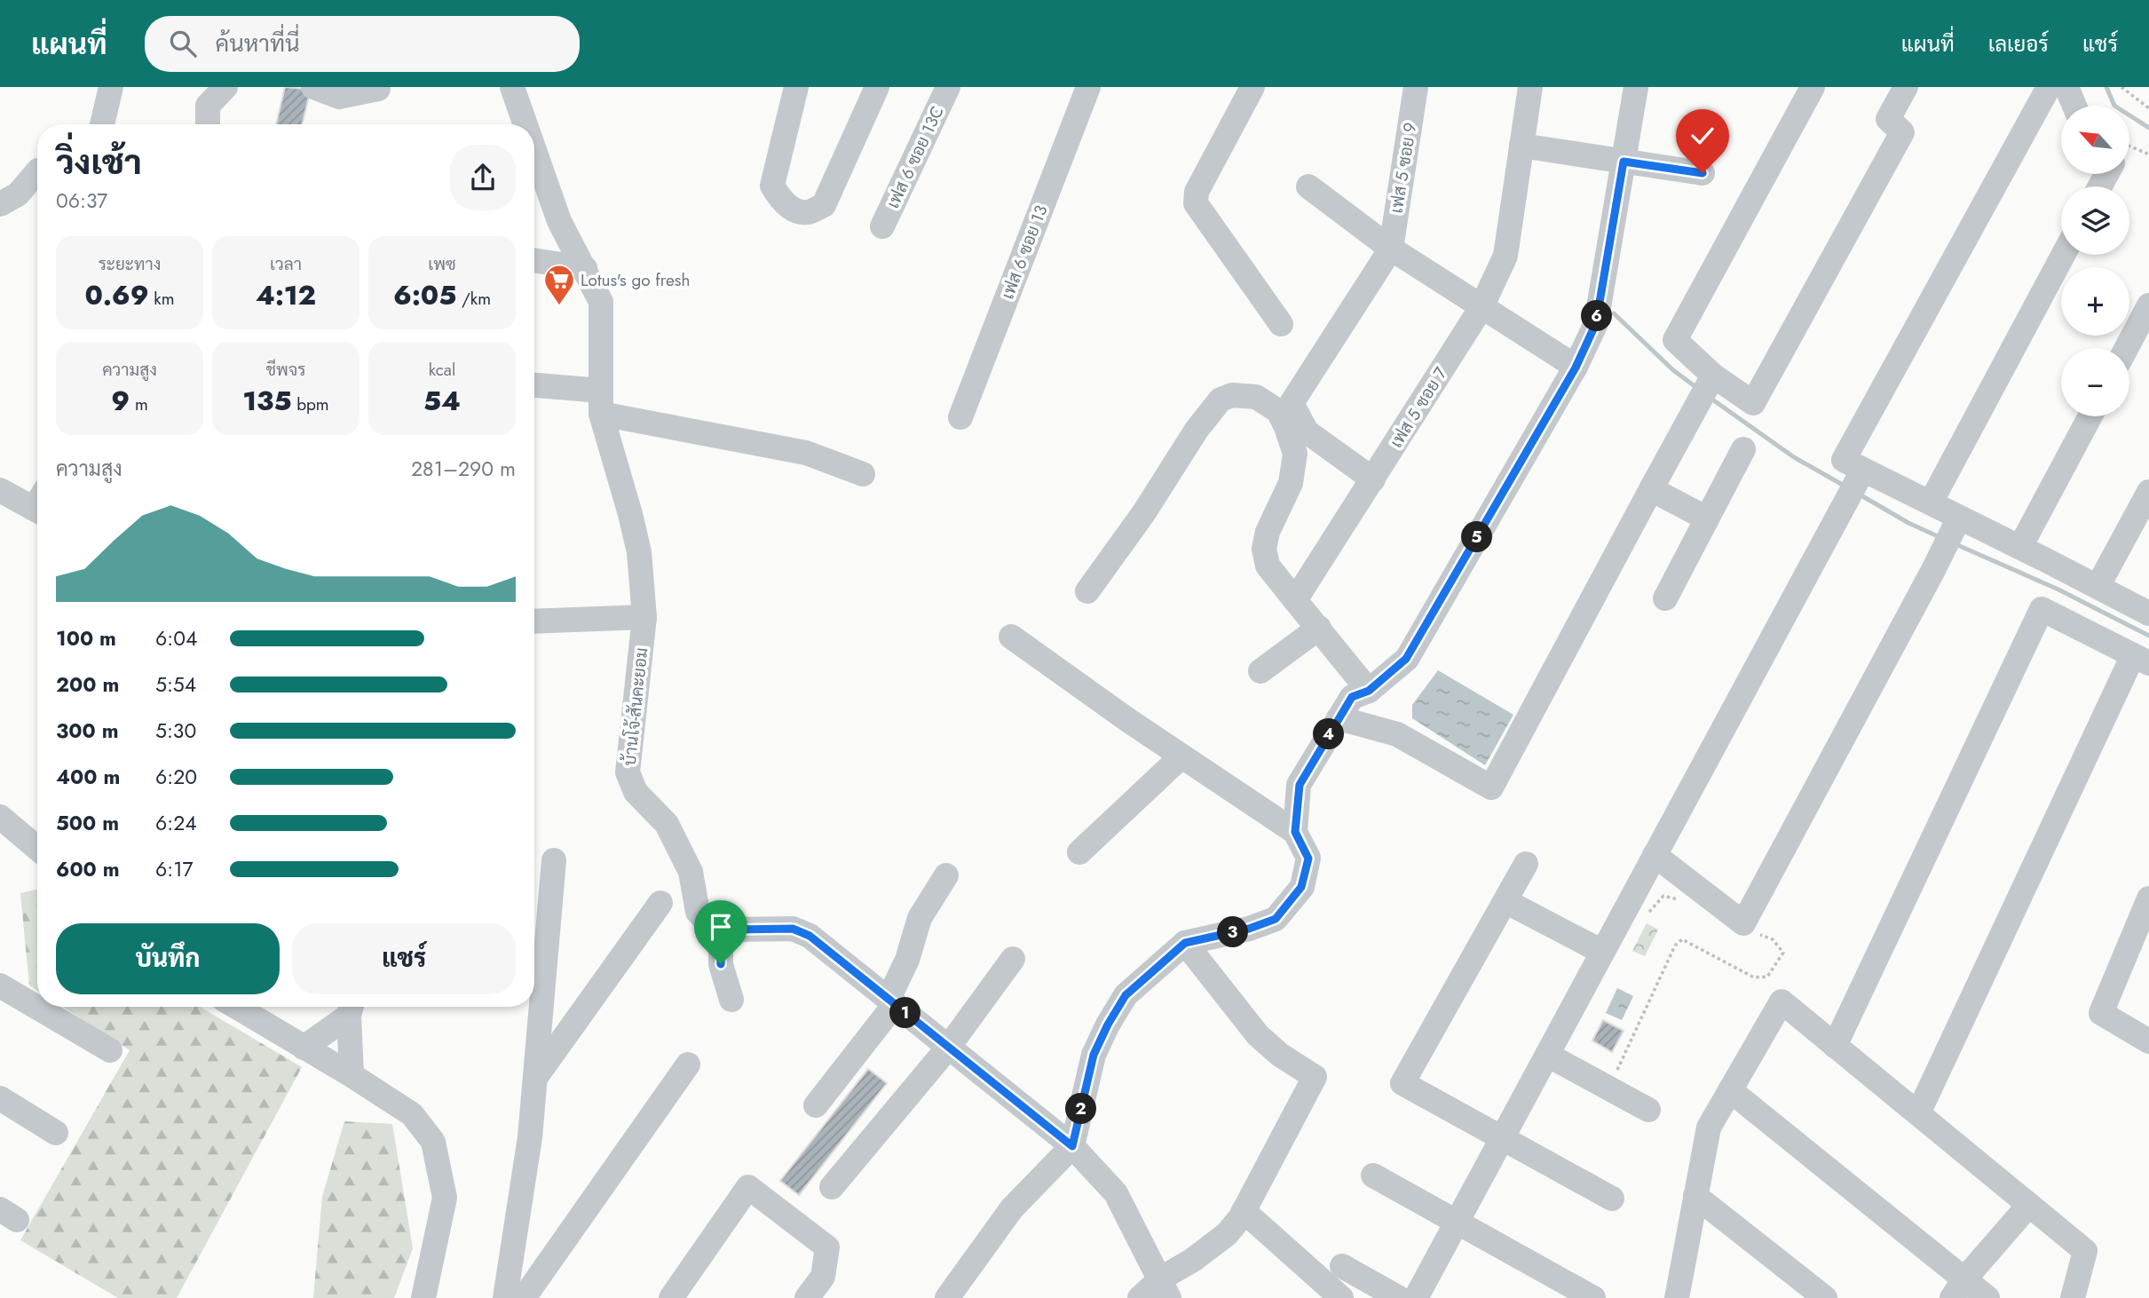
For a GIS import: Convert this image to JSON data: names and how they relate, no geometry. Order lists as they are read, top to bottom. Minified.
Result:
{"streets":{"street":["เฟส 6 ซอย 13C","เฟส 5 ซอย 9","เฟส 6 ซอย 13","เฟส 5 ซอย 7","บ้านโจ้-สันคะยอม"]},"places":{"supermarket":["Lotus's go fresh"]},"north":"top left","page":{"header":"แผนที่","search":"ค้นหาที่นี่","nav":["แผนที่","เลเยอร์","แชร์"],"map_buttons":["+","−"],"heading":["วิ่งเช้า","06:37"],"stats":[["ระยะทาง","0.69 km"],["เวลา","4:12"],["เพซ","6:05 /km"],["ความสูง","9 m"],["ชีพจร","135 bpm"],["kcal","54"]],"pins":["6","5","4","3","1","2"],"chart":["ความสูง","281–290 m"],"list":[{"name":"100 m","note":"6:04"},{"name":"200 m","note":"5:54"},{"name":"300 m","note":"5:30"},{"name":"400 m","note":"6:20"},{"name":"500 m","note":"6:24"},{"name":"600 m","note":"6:17"}],"buttons":["บันทึก","แชร์"]}}
